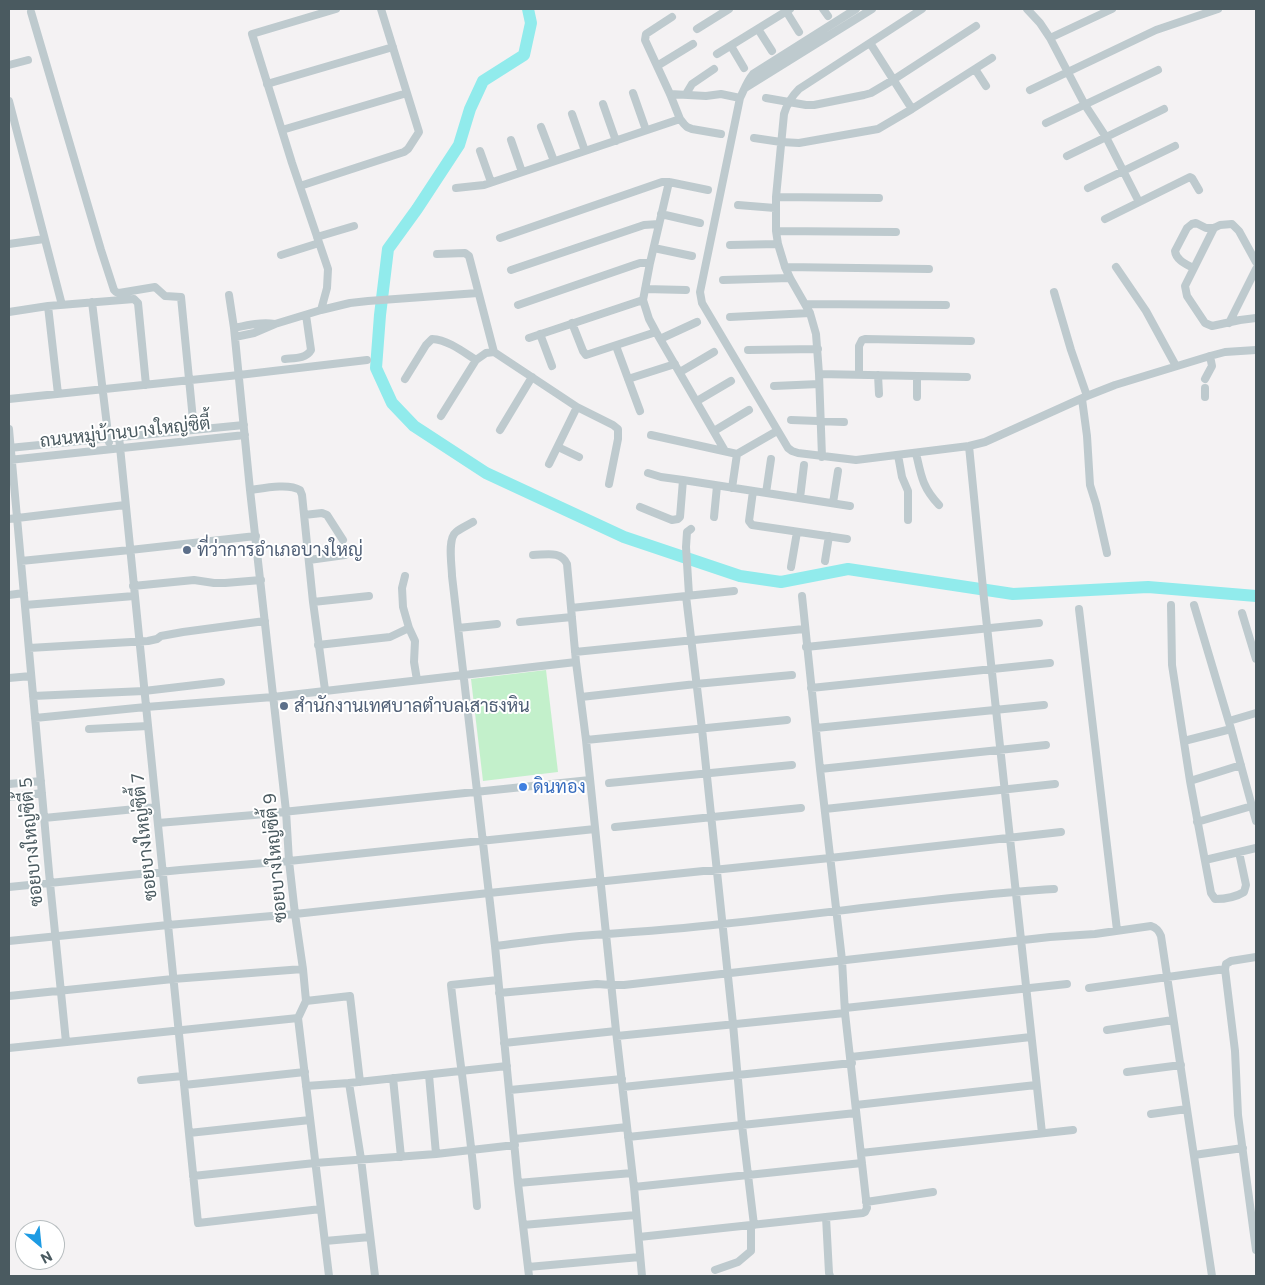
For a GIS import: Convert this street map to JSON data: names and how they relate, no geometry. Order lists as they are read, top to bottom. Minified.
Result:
{"streets":{"street":["ถนนหมู่บ้านบางใหญ่ซิตี้","ซอยบางใหญ่ซิตี้ 7","ซอยบางใหญ่ซิตี้ 5","ซอยบางใหญ่ซิตี้ 9"]},"crossings":[["ถนนหมู่บ้านบางใหญ่ซิตี้","ซอยบางใหญ่ซิตี้ 7"],["ถนนหมู่บ้านบางใหญ่ซิตี้","ซอยบางใหญ่ซิตี้ 5"],["ถนนหมู่บ้านบางใหญ่ซิตี้","ซอยบางใหญ่ซิตี้ 9"]],"places":["ที่ว่าการอำเภอบางใหญ่","สำนักงานเทศบาลตำบลเสาธงหิน","ดินทอง"],"north":"bottom right"}
